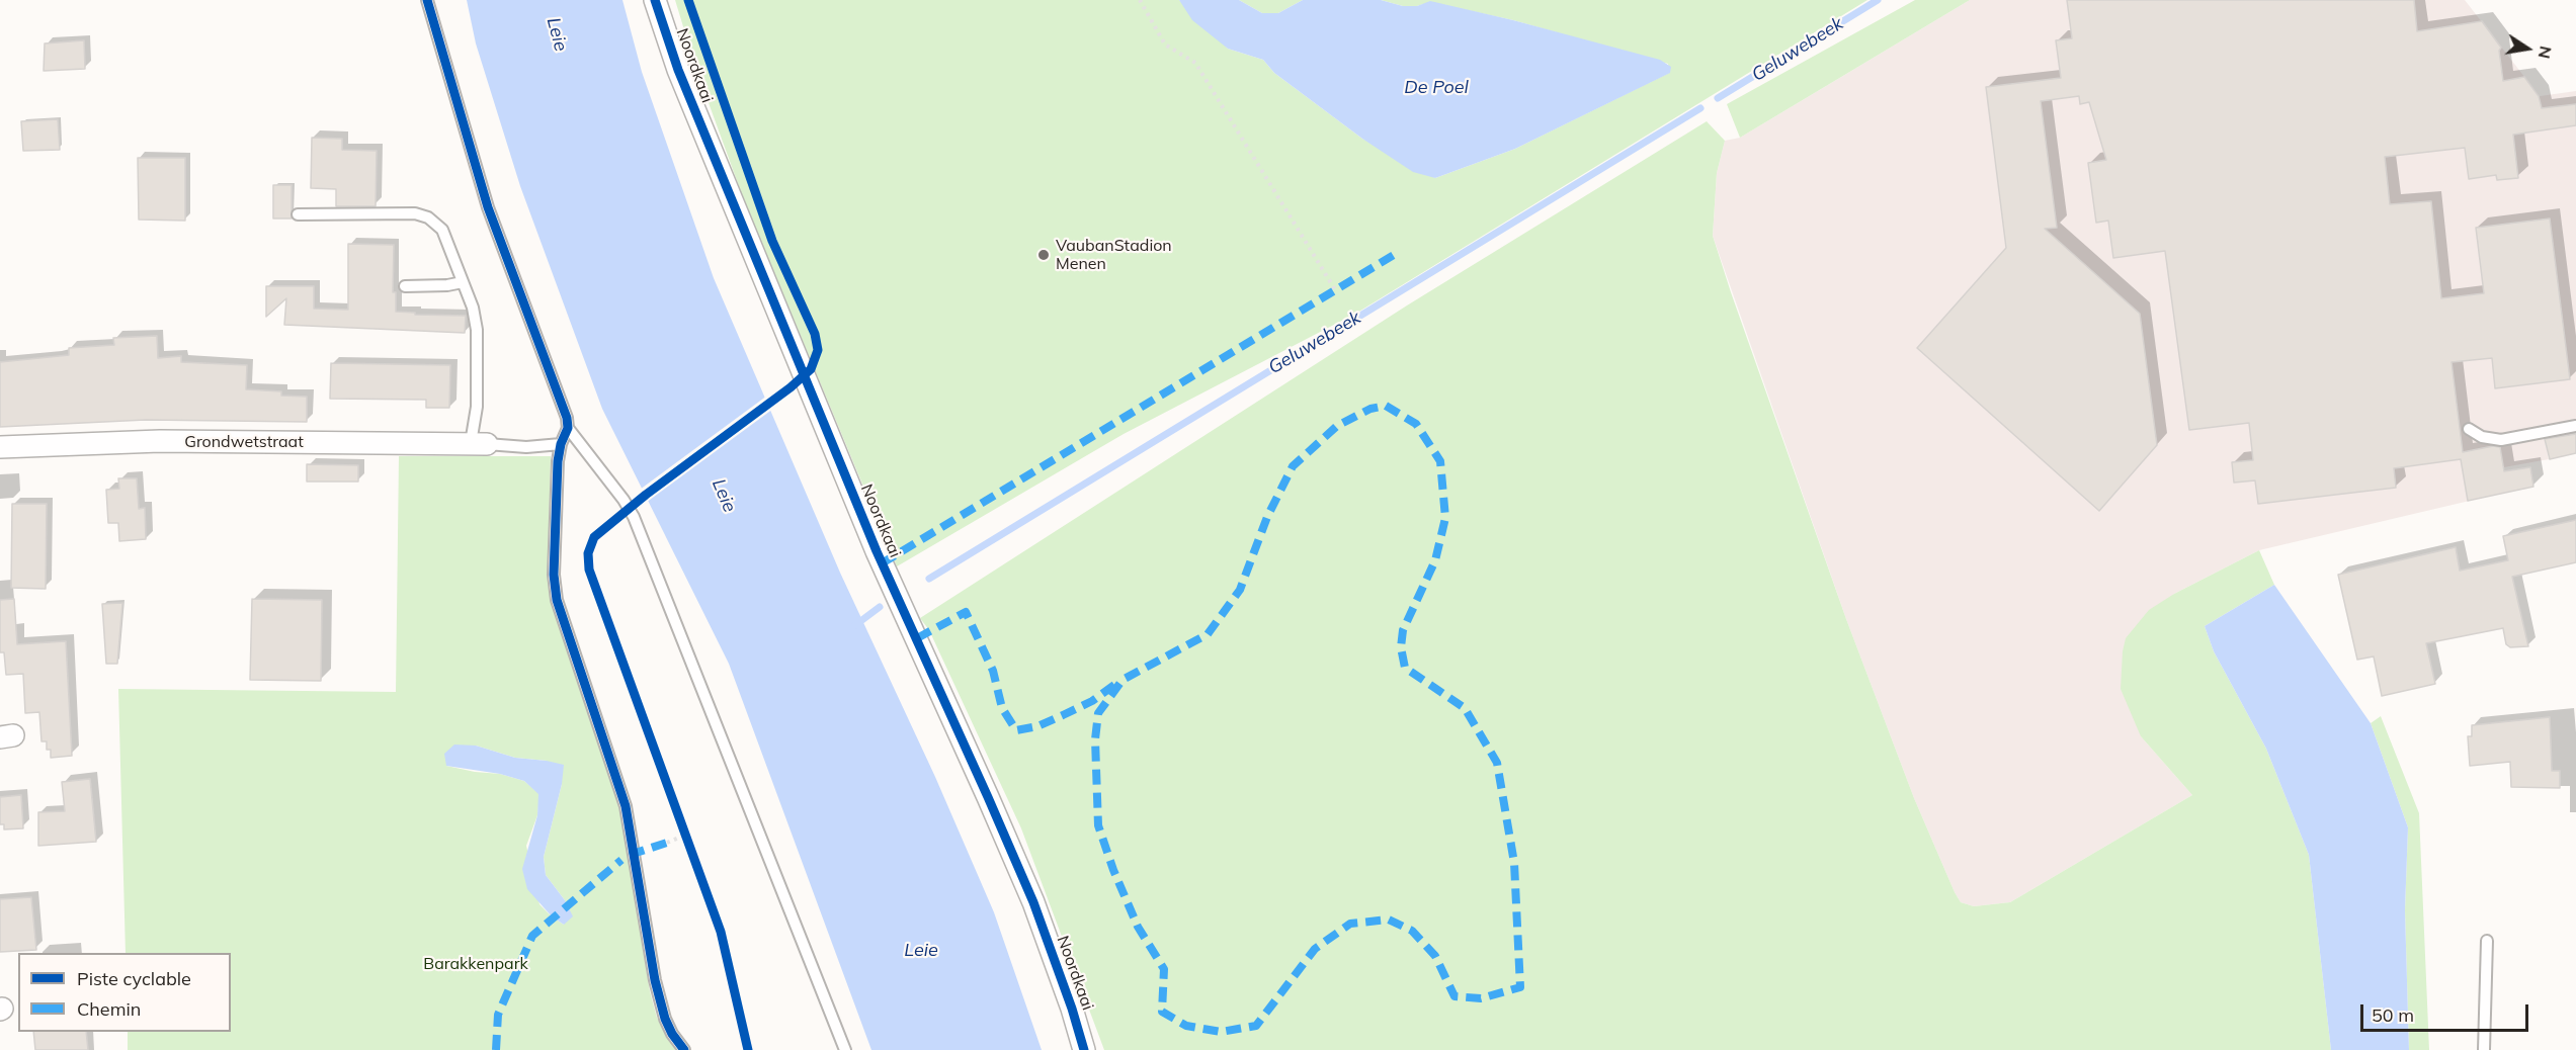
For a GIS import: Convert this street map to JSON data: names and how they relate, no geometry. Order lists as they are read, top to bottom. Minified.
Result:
{"streets":{"street":["Noordkaai","Grondwetstraat"]},"water":["Leie","Geluwebeek","De Poel"],"parks":["Barakkenpark"],"places":["VaubanStadion Menen"],"legend":["Piste cyclable","Chemin"],"scale_bar":"50 m","north":"right"}
